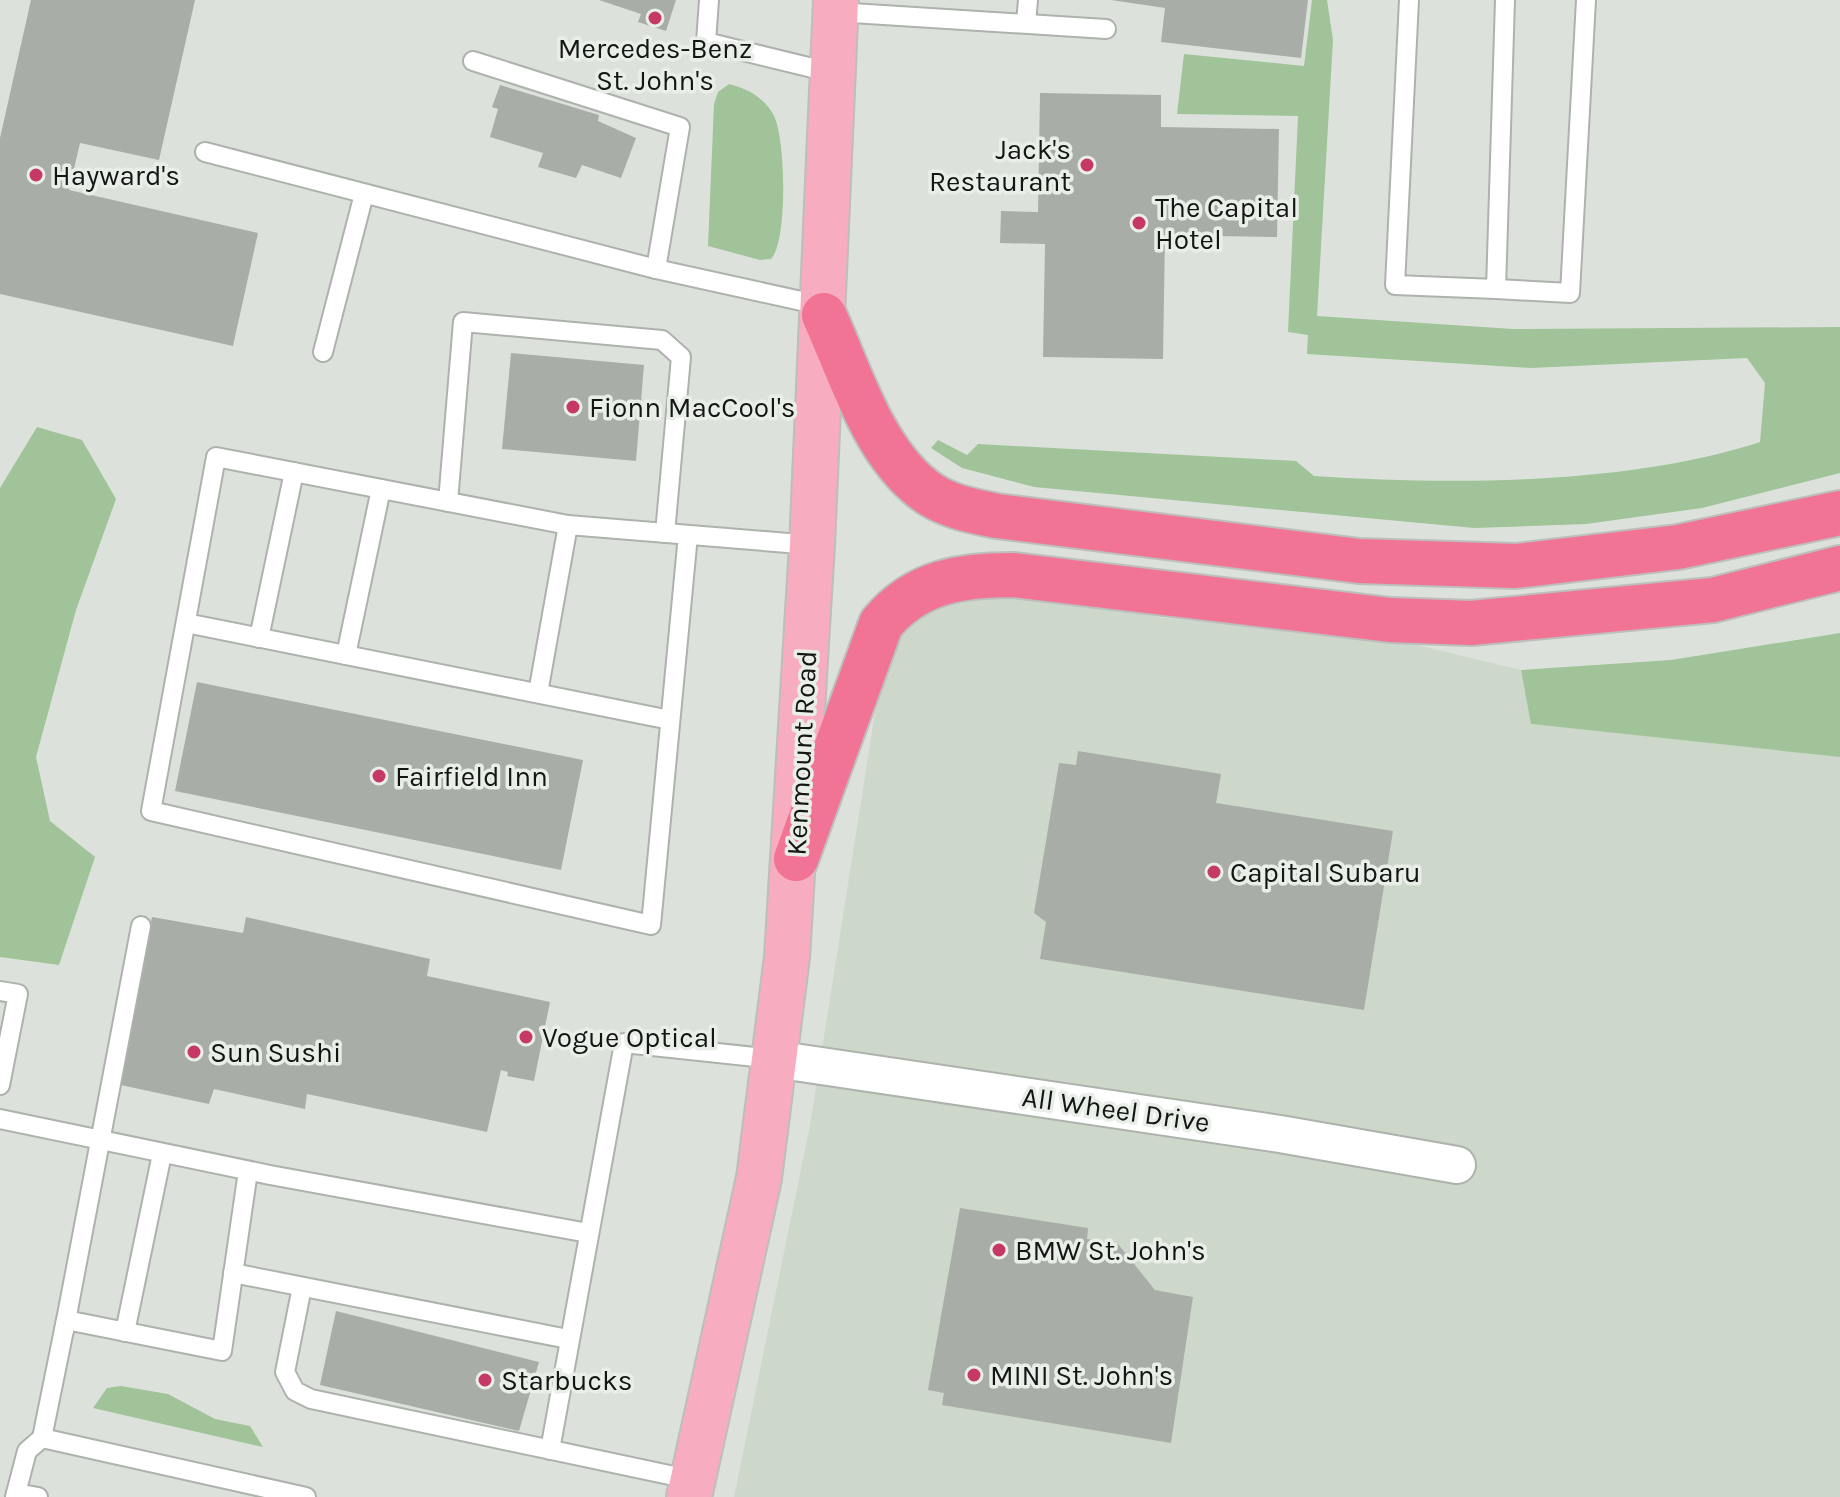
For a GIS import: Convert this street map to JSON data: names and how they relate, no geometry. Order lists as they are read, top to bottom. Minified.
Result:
{"streets":{"main road":["Kenmount Road"],"street":["All Wheel Drive"]},"crossings":[["Kenmount Road","All Wheel Drive"]],"places":["Mercedes-Benz St. John's","Jack's Restaurant","Hayward's","The Capital Hotel","Fionn MacCool's","Fairfield Inn","Capital Subaru","Vogue Optical","Sun Sushi","BMW St. John's","MINI St. John's","Starbucks"]}
